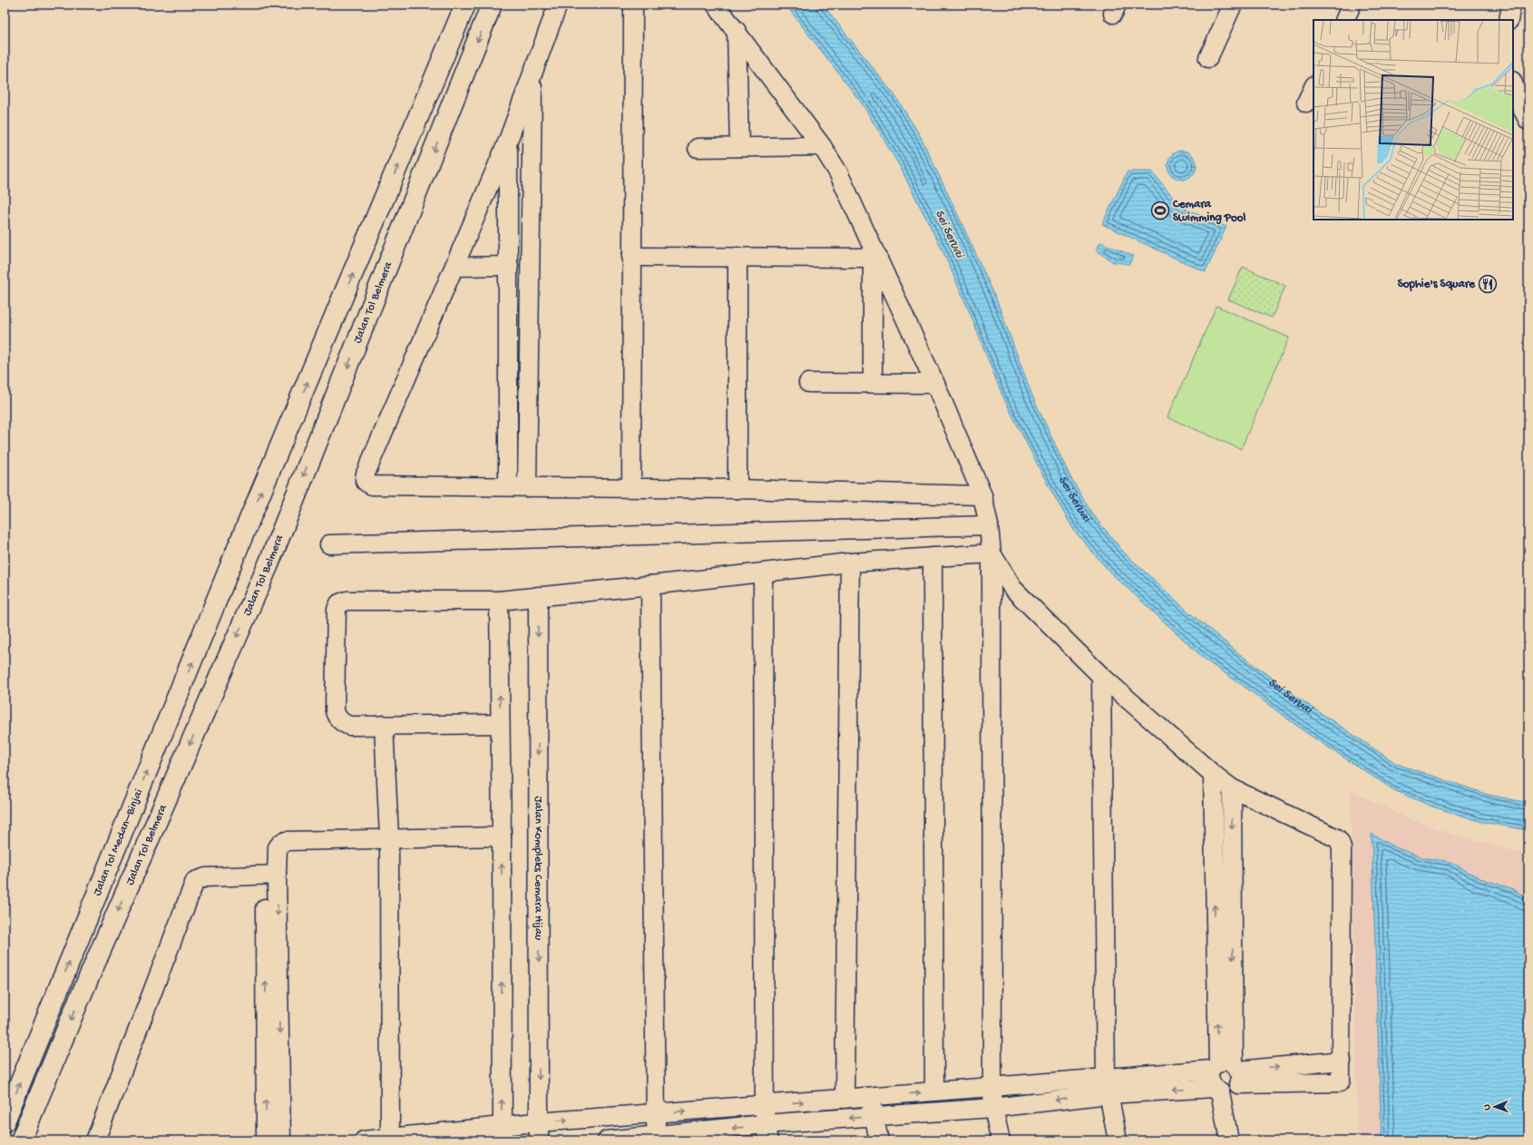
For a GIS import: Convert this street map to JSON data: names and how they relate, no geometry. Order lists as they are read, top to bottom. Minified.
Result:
{"streets":{"highway":["Jalan Tol Belmera","Jalan Tol Medan–Binjai"],"street":["Jalan Kompleks Cemara Hijau"]},"one_way":["Jalan Tol Belmera","Jalan Tol Medan–Binjai"],"water":["Sei Seruai"],"places":{"sports":["Cemara Swimming Pool"],"restaurant":["Sophie's Square"]},"north":"left"}
